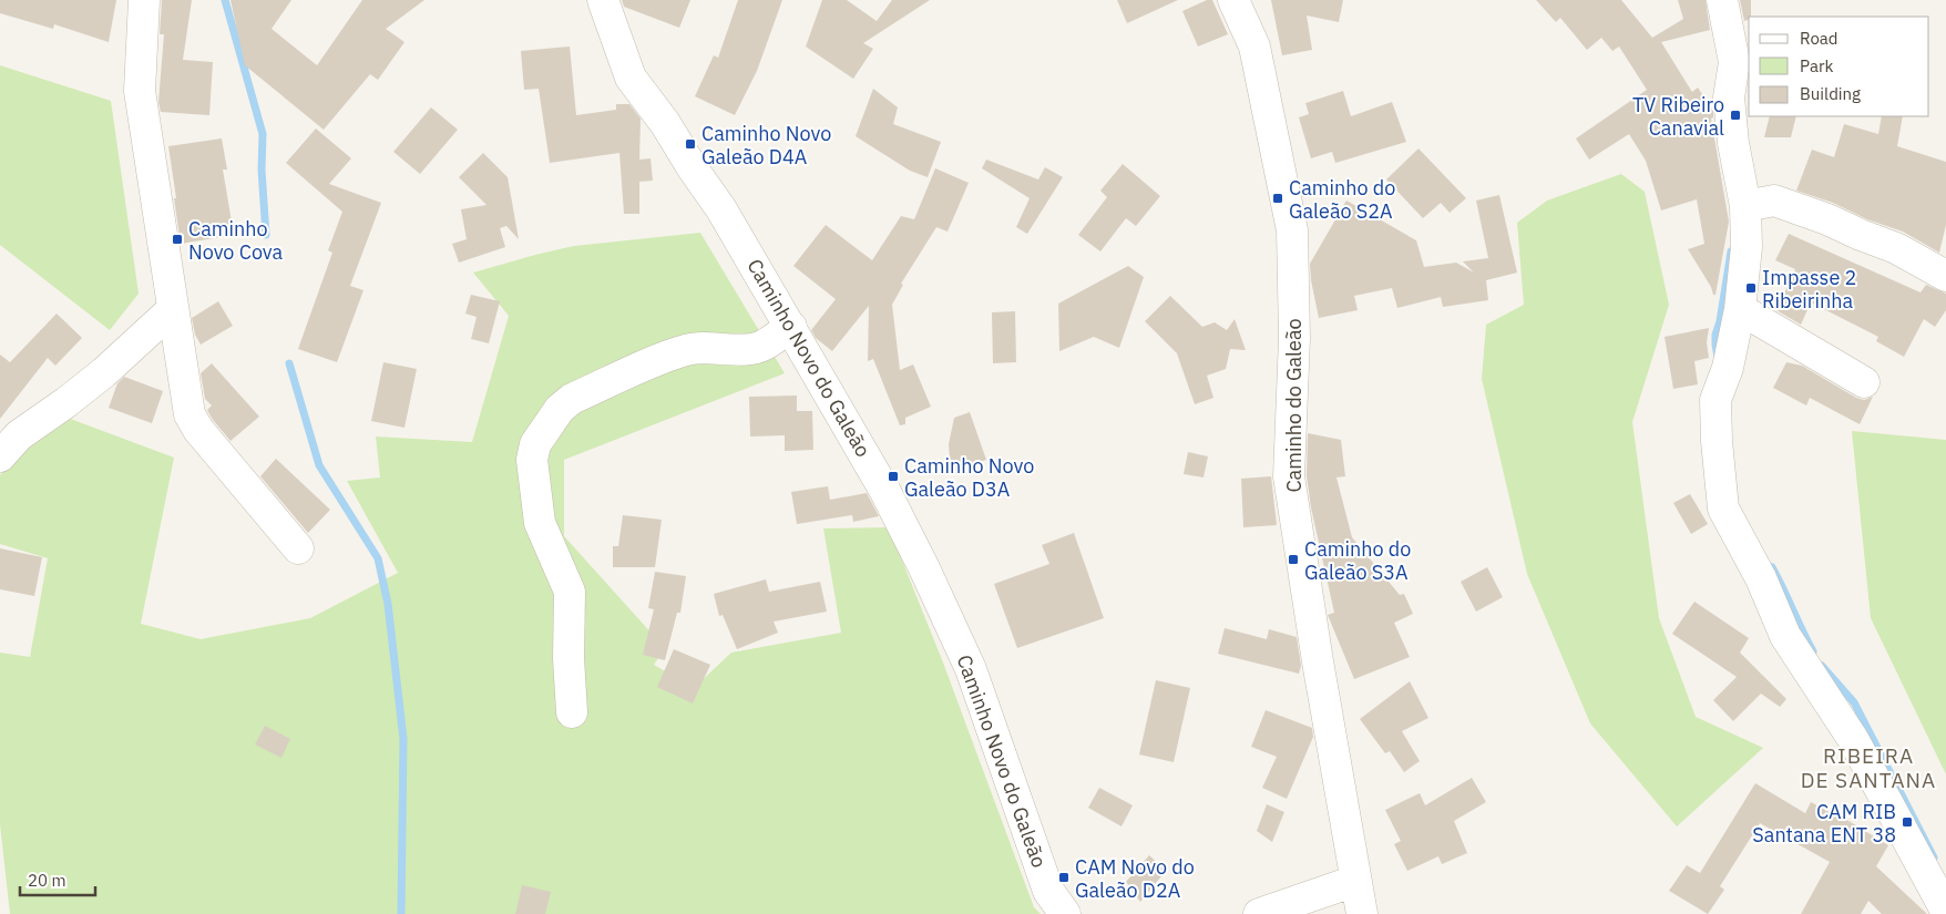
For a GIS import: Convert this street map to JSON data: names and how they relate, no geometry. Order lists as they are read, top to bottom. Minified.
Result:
{"streets":{"street":["Caminho Novo do Galeão","Caminho do Galeão"]},"districts":["RIBEIRA DE SANTANA"],"places":{"transit":["TV Ribeiro Canavial","Caminho Novo Galeão D4A","Caminho do Galeão S2A","Caminho Novo Cova","Impasse 2 Ribeirinha","Caminho Novo Galeão D3A","Caminho do Galeão S3A","CAM RIB Santana ENT 38","CAM Novo do Galeão D2A"]},"legend":["Road","Park","Building"],"scale_bar":"20 m"}
